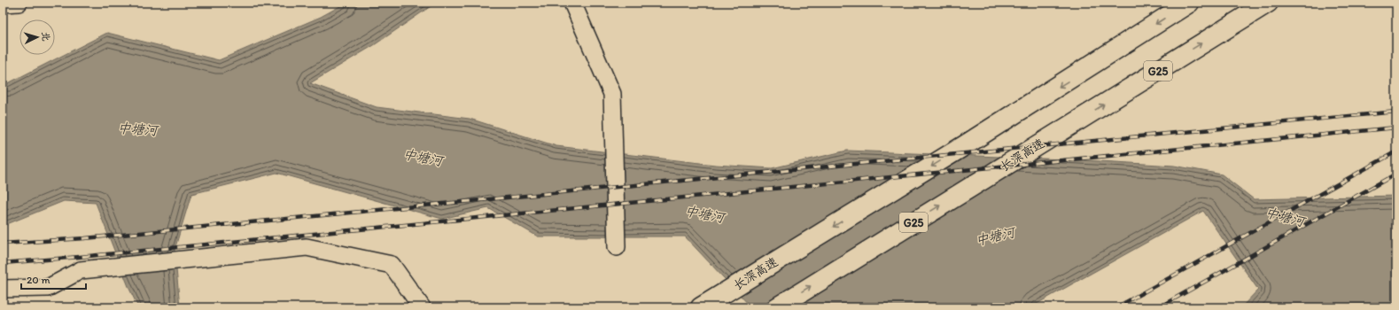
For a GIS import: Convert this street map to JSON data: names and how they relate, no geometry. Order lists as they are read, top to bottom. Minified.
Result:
{"streets":{"highway":["G25","长深高速"]},"water":["中塘河"],"scale_bar":"20 m","north":"right"}
